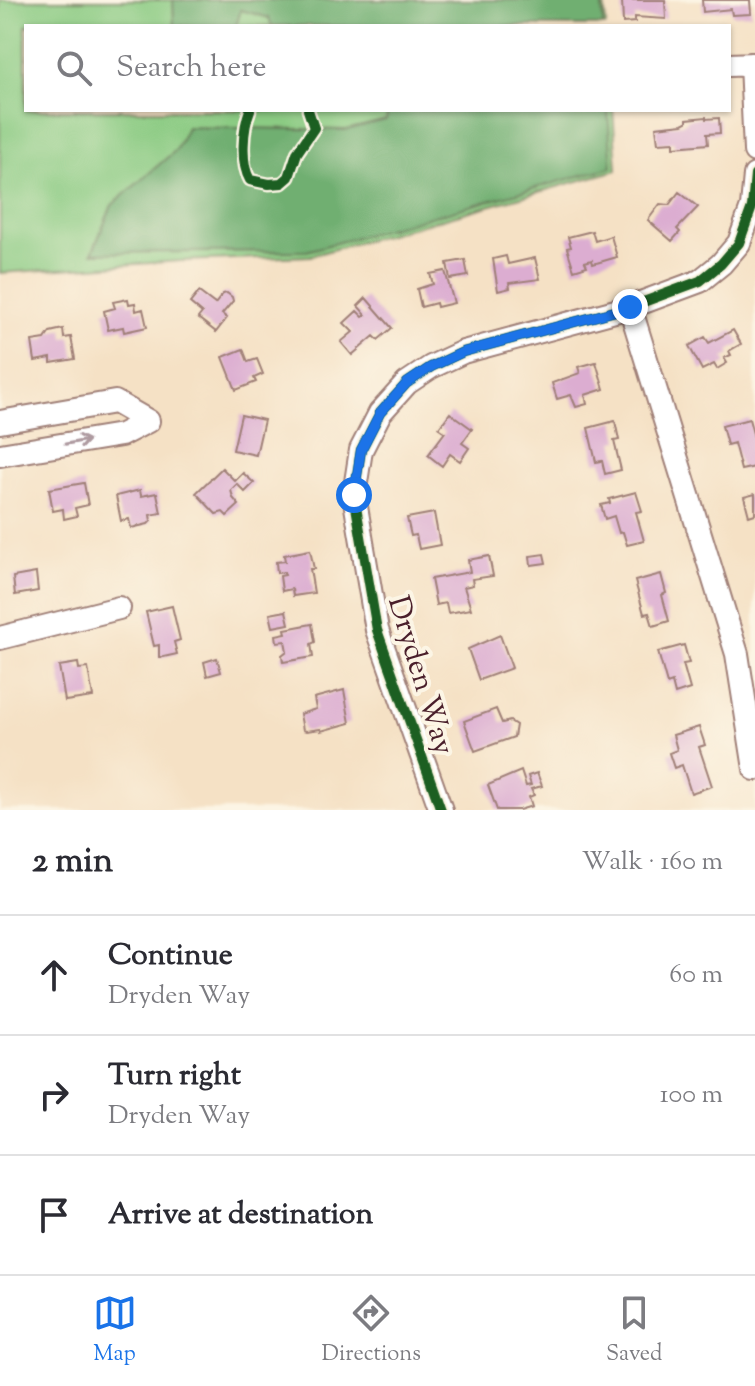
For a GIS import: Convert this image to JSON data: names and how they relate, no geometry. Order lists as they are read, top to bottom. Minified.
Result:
{"streets":{"street":["Dryden Way"]},"page":{"search":"Search here","heading":["2 min","Walk · 160 m"],"list":[["Continue","Dryden Way","60 m"],["Turn right","Dryden Way","100 m"],"Arrive at destination"],"nav":["Map","Directions","Saved"]}}
